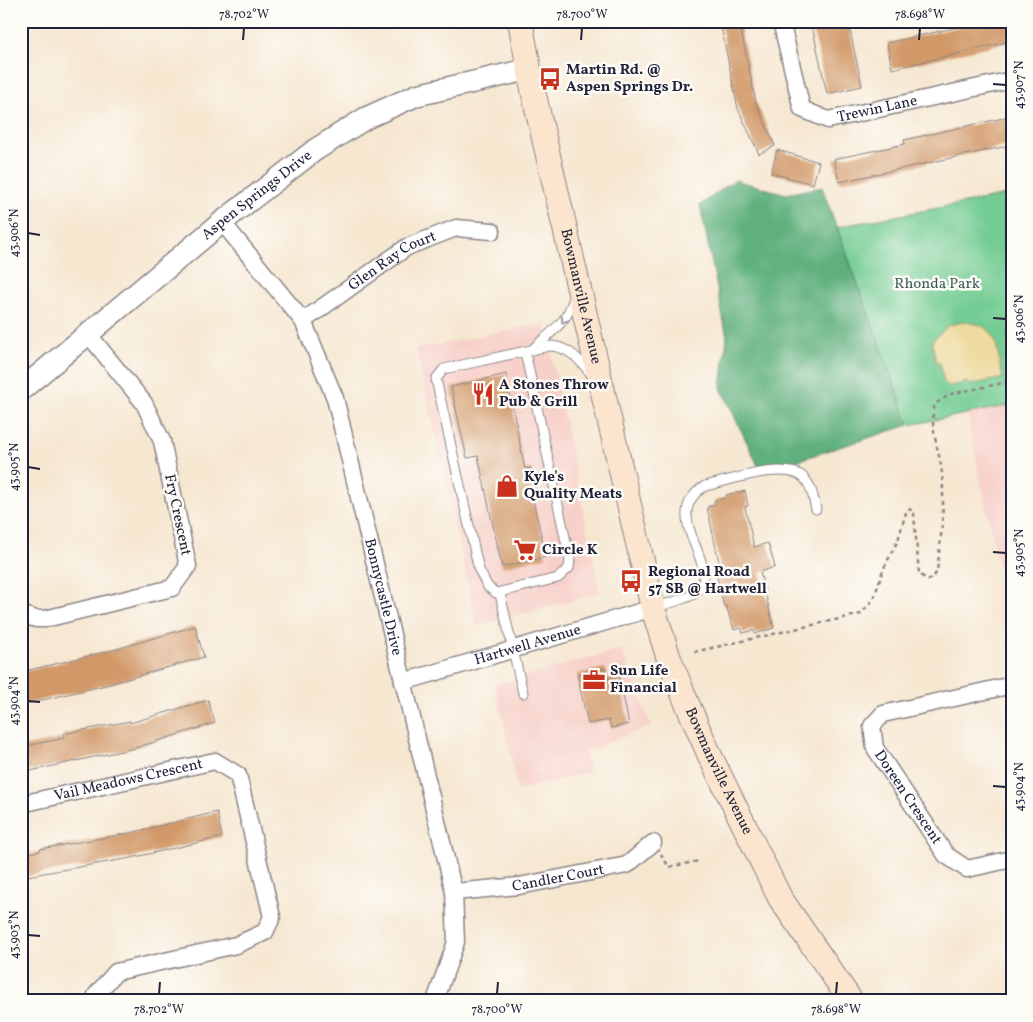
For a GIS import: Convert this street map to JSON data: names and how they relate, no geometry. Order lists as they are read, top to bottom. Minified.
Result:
{"streets":{"main road":["Bowmanville Avenue"],"street":["Trewin Lane","Aspen Springs Drive","Glen Ray Court","Fry Crescent","Bonnycastle Drive","Hartwell Avenue","Vail Meadows Crescent","Doreen Crescent","Candler Court"]},"crossings":[["Aspen Springs Drive","Bowmanville Avenue"],["Aspen Springs Drive","Fry Crescent"],["Aspen Springs Drive","Bonnycastle Drive"],["Glen Ray Court","Bonnycastle Drive"],["Bowmanville Avenue","Hartwell Avenue"],["Bonnycastle Drive","Hartwell Avenue"],["Bonnycastle Drive","Candler Court"]],"parks":["Rhonda Park"],"places":{"bus stop":["Martin Rd. @ Aspen Springs Dr.","Regional Road 57 SB @ Hartwell"],"restaurant":["A Stones Throw Pub & Grill"],"shop":["Kyle's Quality Meats"],"supermarket":["Circle K"],"office":["Sun Life Financial"]},"coordinates":["78.702°W","78.700°W","78.698°W","43.907°N","43.906°N","43.905°N","43.904°N","43.903°N"]}
